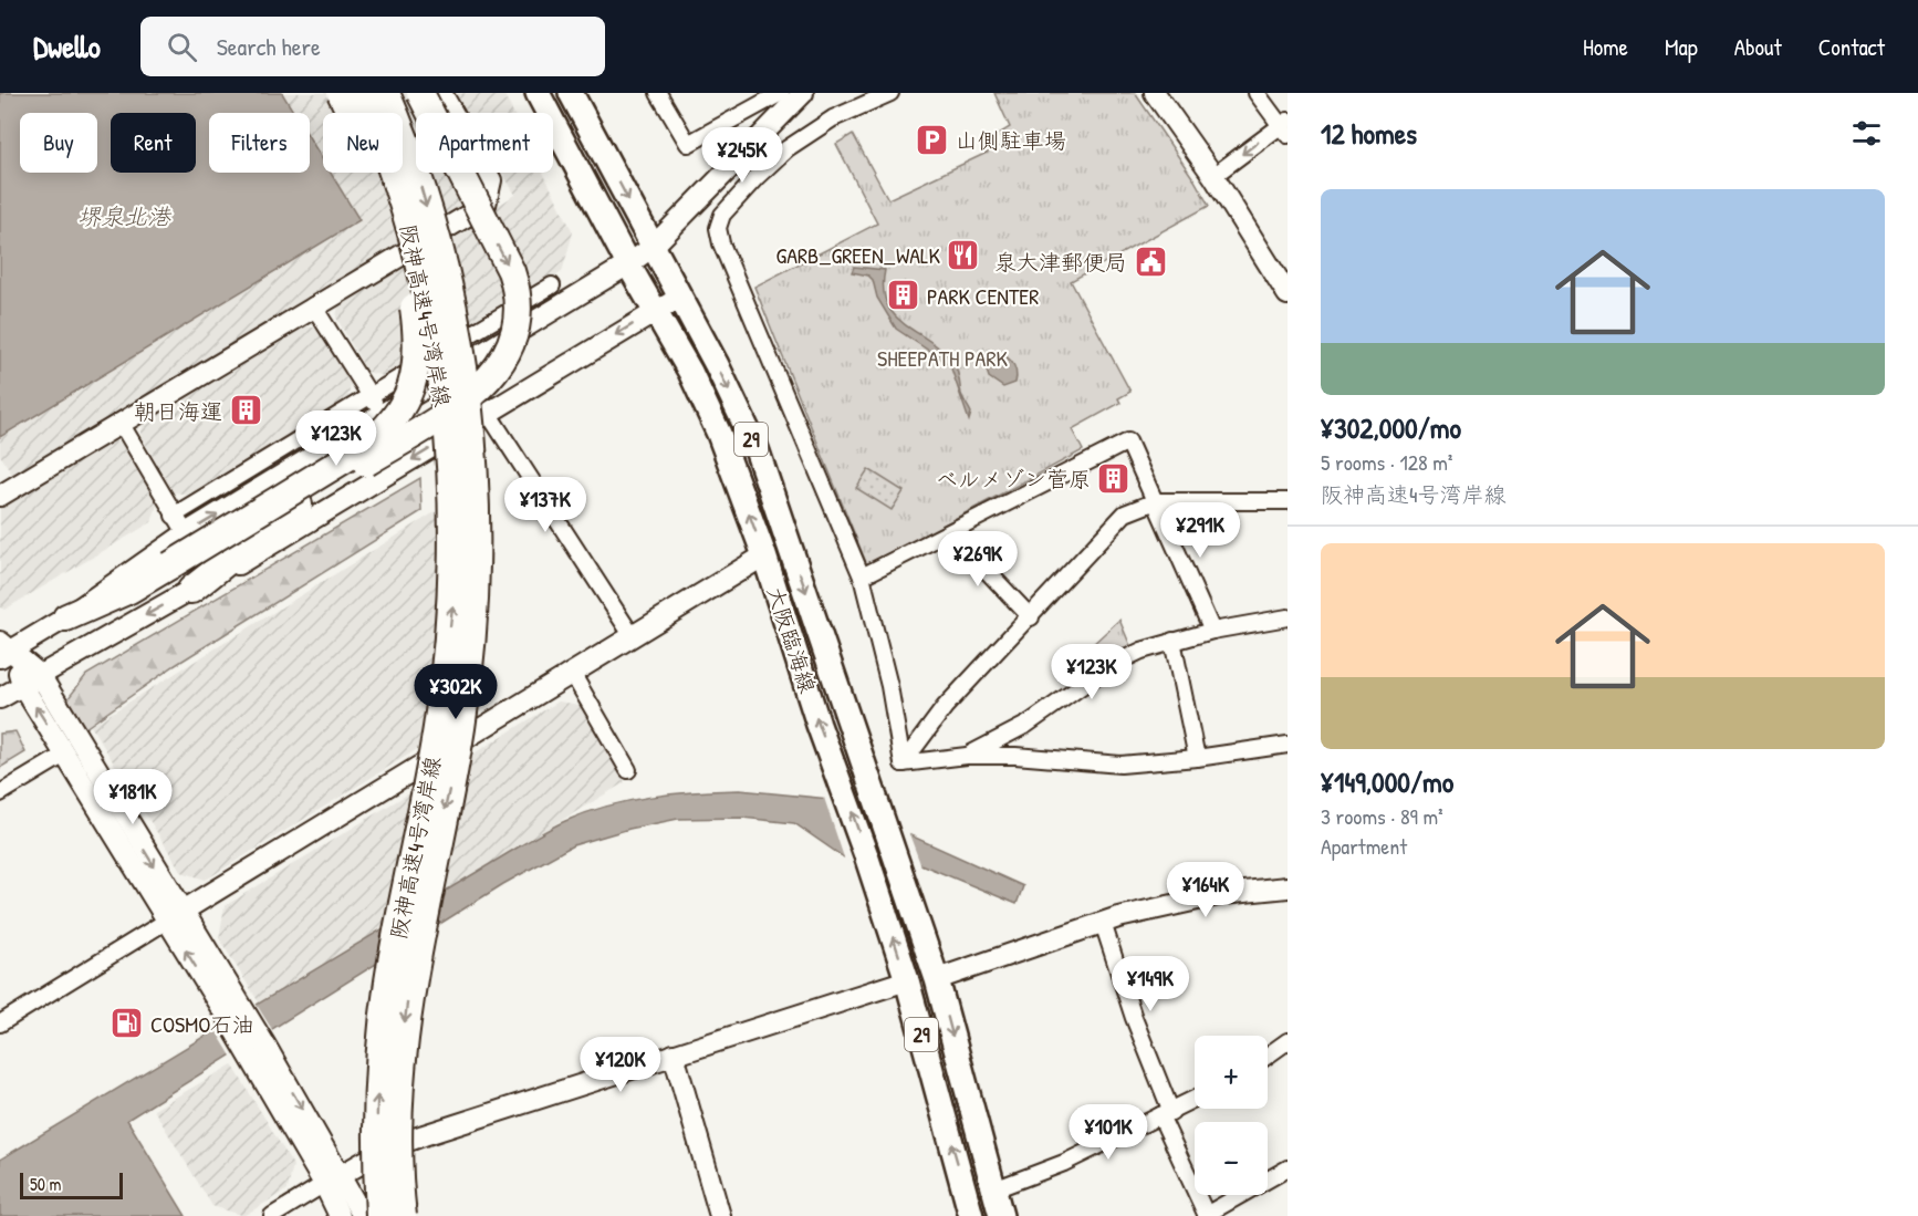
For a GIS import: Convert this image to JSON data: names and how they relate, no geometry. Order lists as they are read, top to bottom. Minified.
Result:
{"streets":{"highway":["阪神高速4号湾岸線"],"main road":["29","大阪臨海線"]},"water":["堺泉北港"],"parks":["SHEEPATH PARK"],"places":{"parking":["山側駐車場"],"restaurant":["GARB_GREEN_WALK"],"public building":["泉大津郵便局"],"building":["PARK CENTER","朝日海運","ベルメゾン菅原"],"fuel station":["COSMO石油"]},"scale_bar":"50 m","page":{"header":"Dwello","search":"Search here","nav":["Home","Map","About","Contact"],"heading":"12 homes","chip":["Buy","Rent","Filters","New","Apartment"],"price":["¥245K","¥123K","¥137K","¥291K","¥269K","¥123K","¥302K","¥181K","¥164K","¥149K","¥120K","¥101K"],"list":[{"name":"¥302,000/mo","note":"5 rooms · 128 m² · 阪神高速4号湾岸線"},{"name":"¥149,000/mo","note":"3 rooms · 89 m² · Apartment"}],"map_buttons":["+","−"],"scale":"50 m"}}
